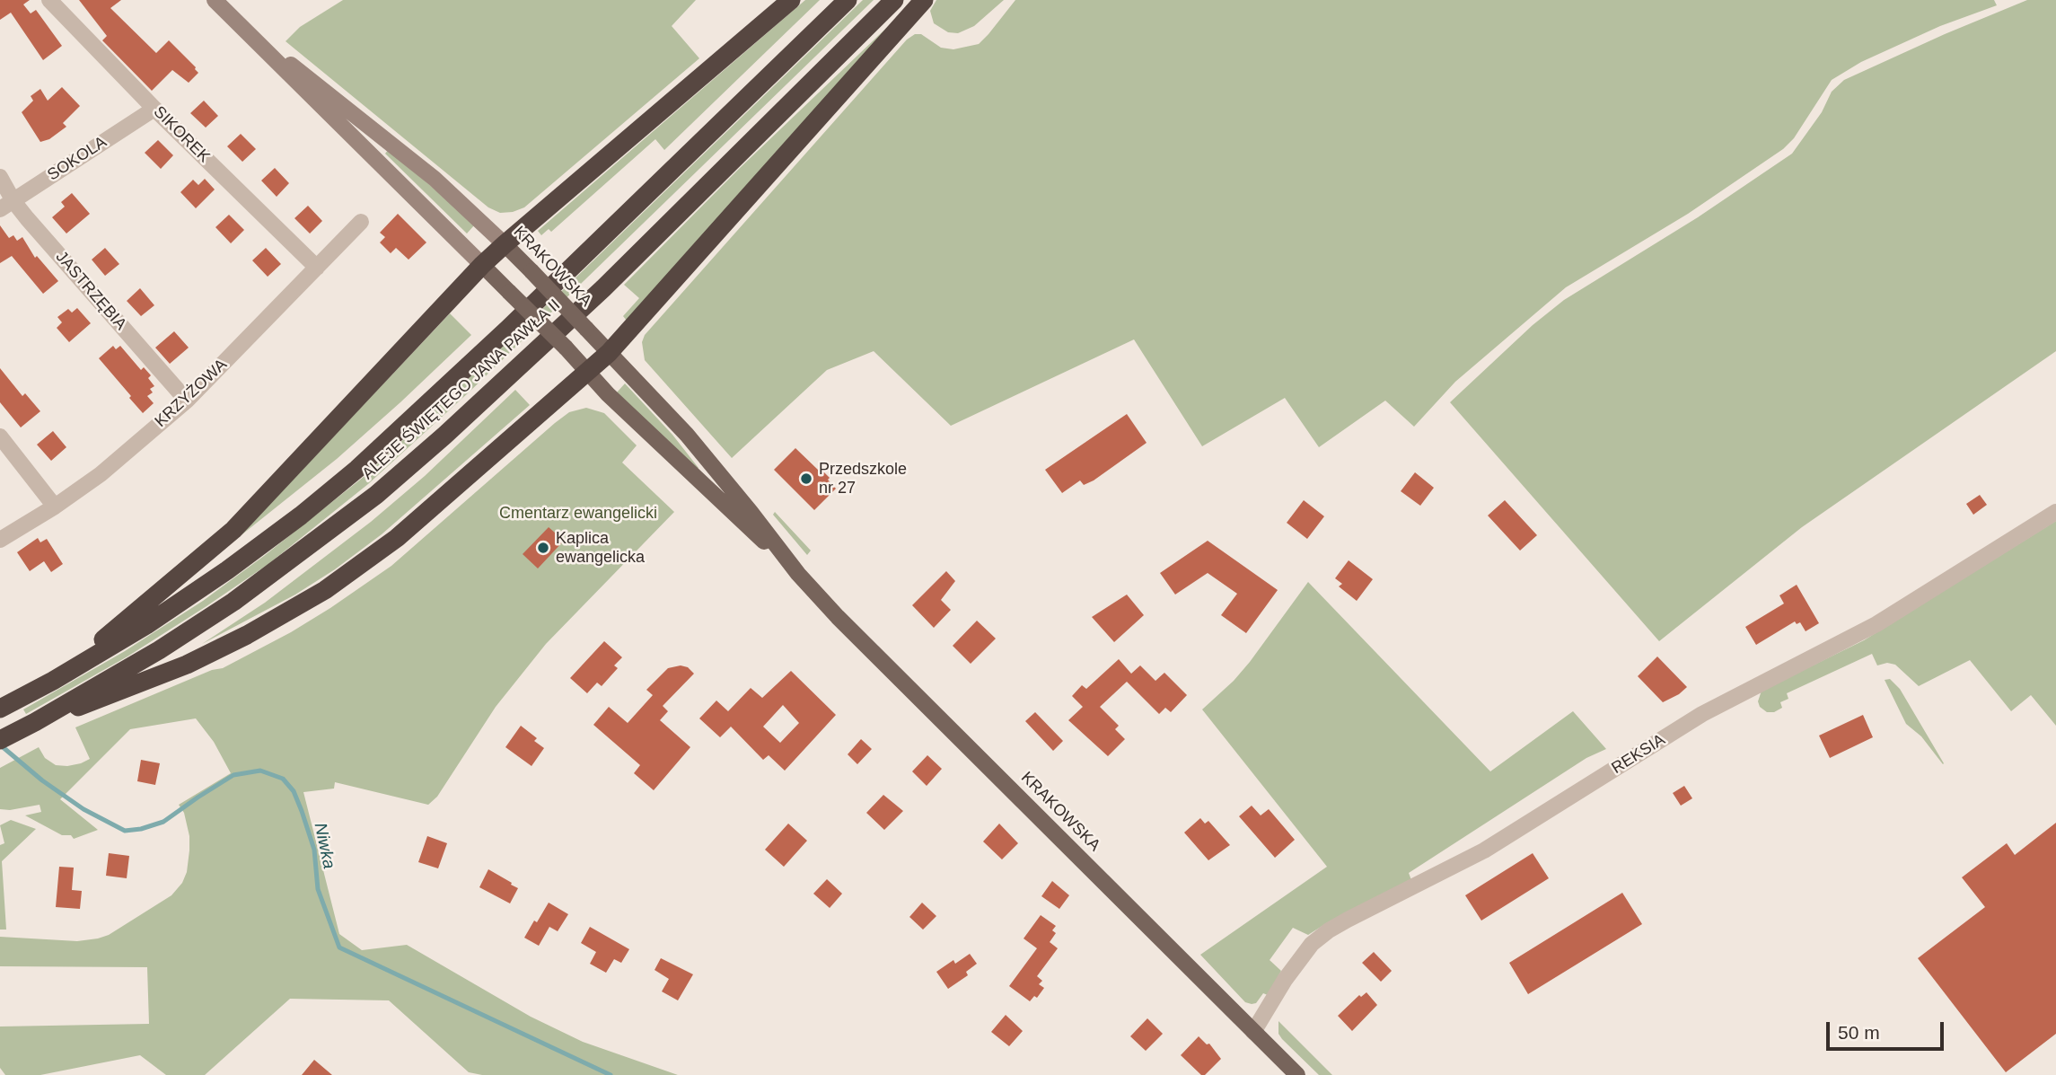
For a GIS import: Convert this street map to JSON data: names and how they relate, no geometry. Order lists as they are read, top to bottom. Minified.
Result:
{"streets":{"highway":["ALEJE ŚWIĘTEGO JANA PAWŁA II"],"main road":["KRAKOWSKA"],"street":["SIKOREK","SOKOLA","JASTRZĘBIA","KRZYŻOWA","REKSIA"]},"crossings":[["SIKOREK","SOKOLA"],["SIKOREK","KRZYŻOWA"],["SOKOLA","JASTRZĘBIA"],["KRAKOWSKA","REKSIA"],["JASTRZĘBIA","KRZYŻOWA"]],"water":["Niwka"],"parks":["Cmentarz ewangelicki"],"places":["Przedszkole nr 27","Kaplica ewangelicka"],"scale_bar":"50 m"}
